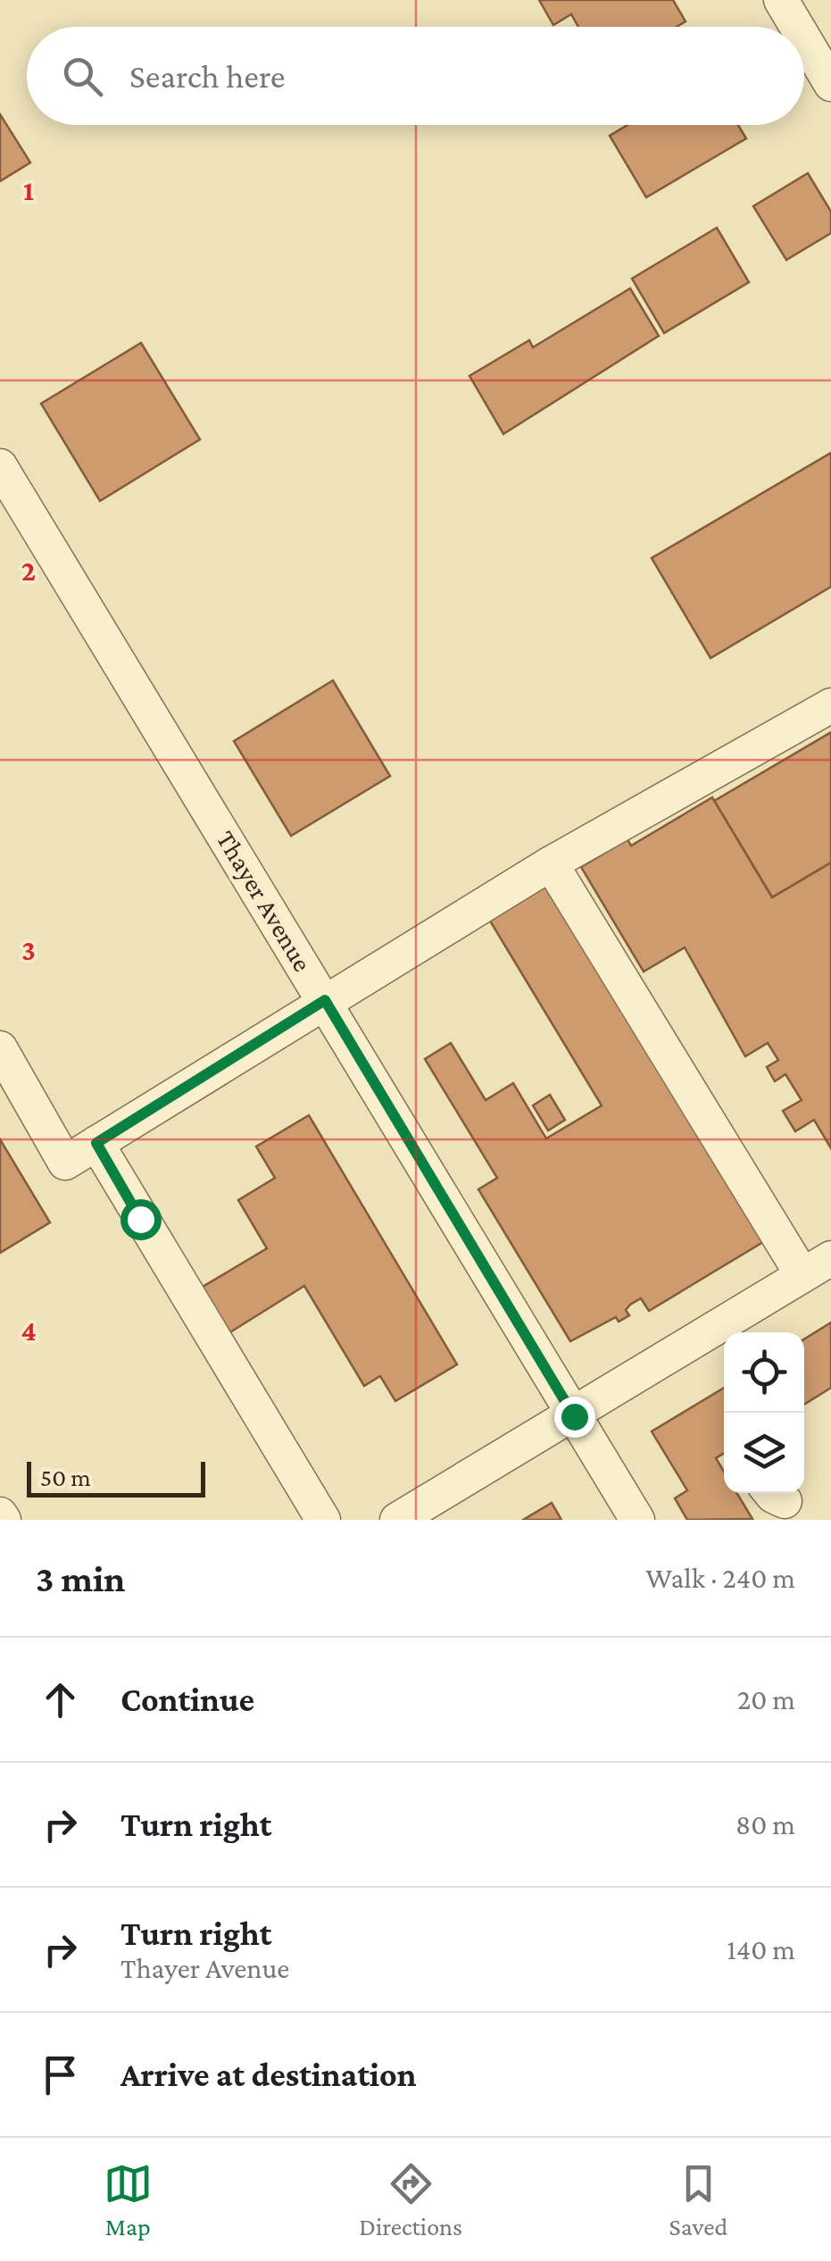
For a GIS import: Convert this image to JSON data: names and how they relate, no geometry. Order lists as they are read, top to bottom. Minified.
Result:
{"streets":{"street":["Thayer Avenue"]},"scale_bar":"50 m","page":{"search":"Search here","scale":"50 m","heading":["3 min","Walk · 240 m"],"list":[["Continue","20 m"],["Turn right","80 m"],["Turn right","Thayer Avenue","140 m"],"Arrive at destination"],"nav":["Map","Directions","Saved"]},"grid":{"rows":["1","2","3","4"]}}
